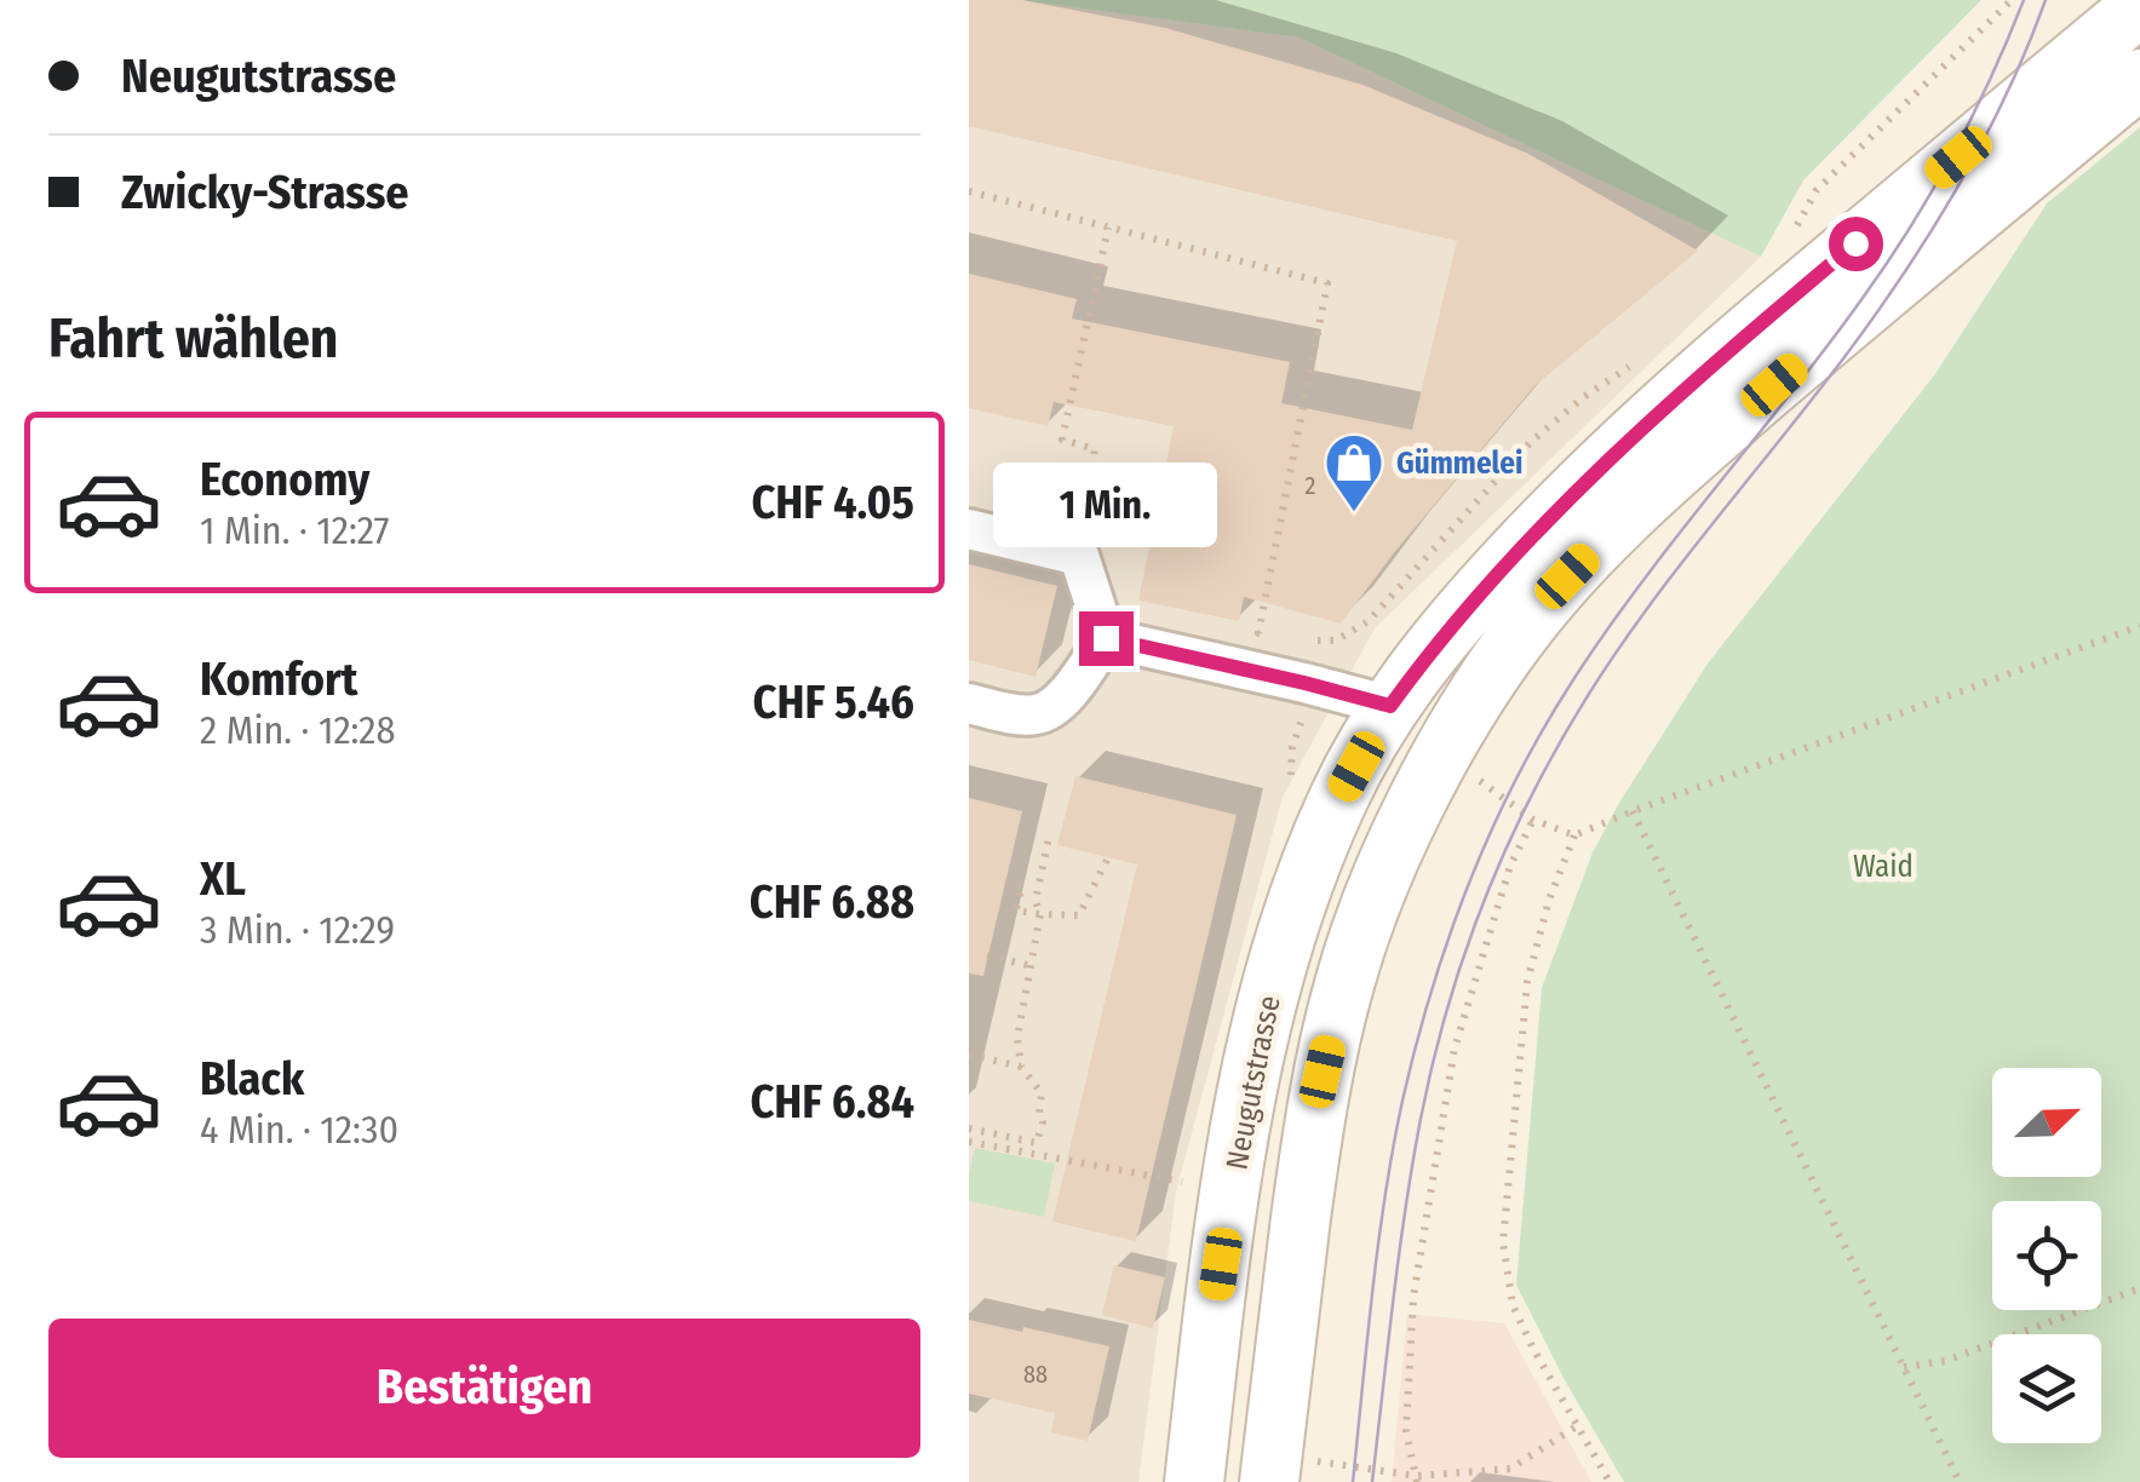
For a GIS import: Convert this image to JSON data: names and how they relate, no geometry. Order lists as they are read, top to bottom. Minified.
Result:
{"streets":{"main road":["Neugutstrasse"]},"parks":["Waid"],"places":{"shop":["Gümmelei"]},"house_numbers":["2","88"],"north":"top right","page":{"banner":["Neugutstrasse","Zwicky-Strasse"],"heading":"Fahrt wählen","list":[{"name":"Economy","note":"1 Min. · 12:27","value":"CHF 4.05"},{"name":"Komfort","note":"2 Min. · 12:28","value":"CHF 5.46"},{"name":"XL","note":"3 Min. · 12:29","value":"CHF 6.88"},{"name":"Black","note":"4 Min. · 12:30","value":"CHF 6.84"}],"bubble":"1 Min.","buttons":"Bestätigen"}}
